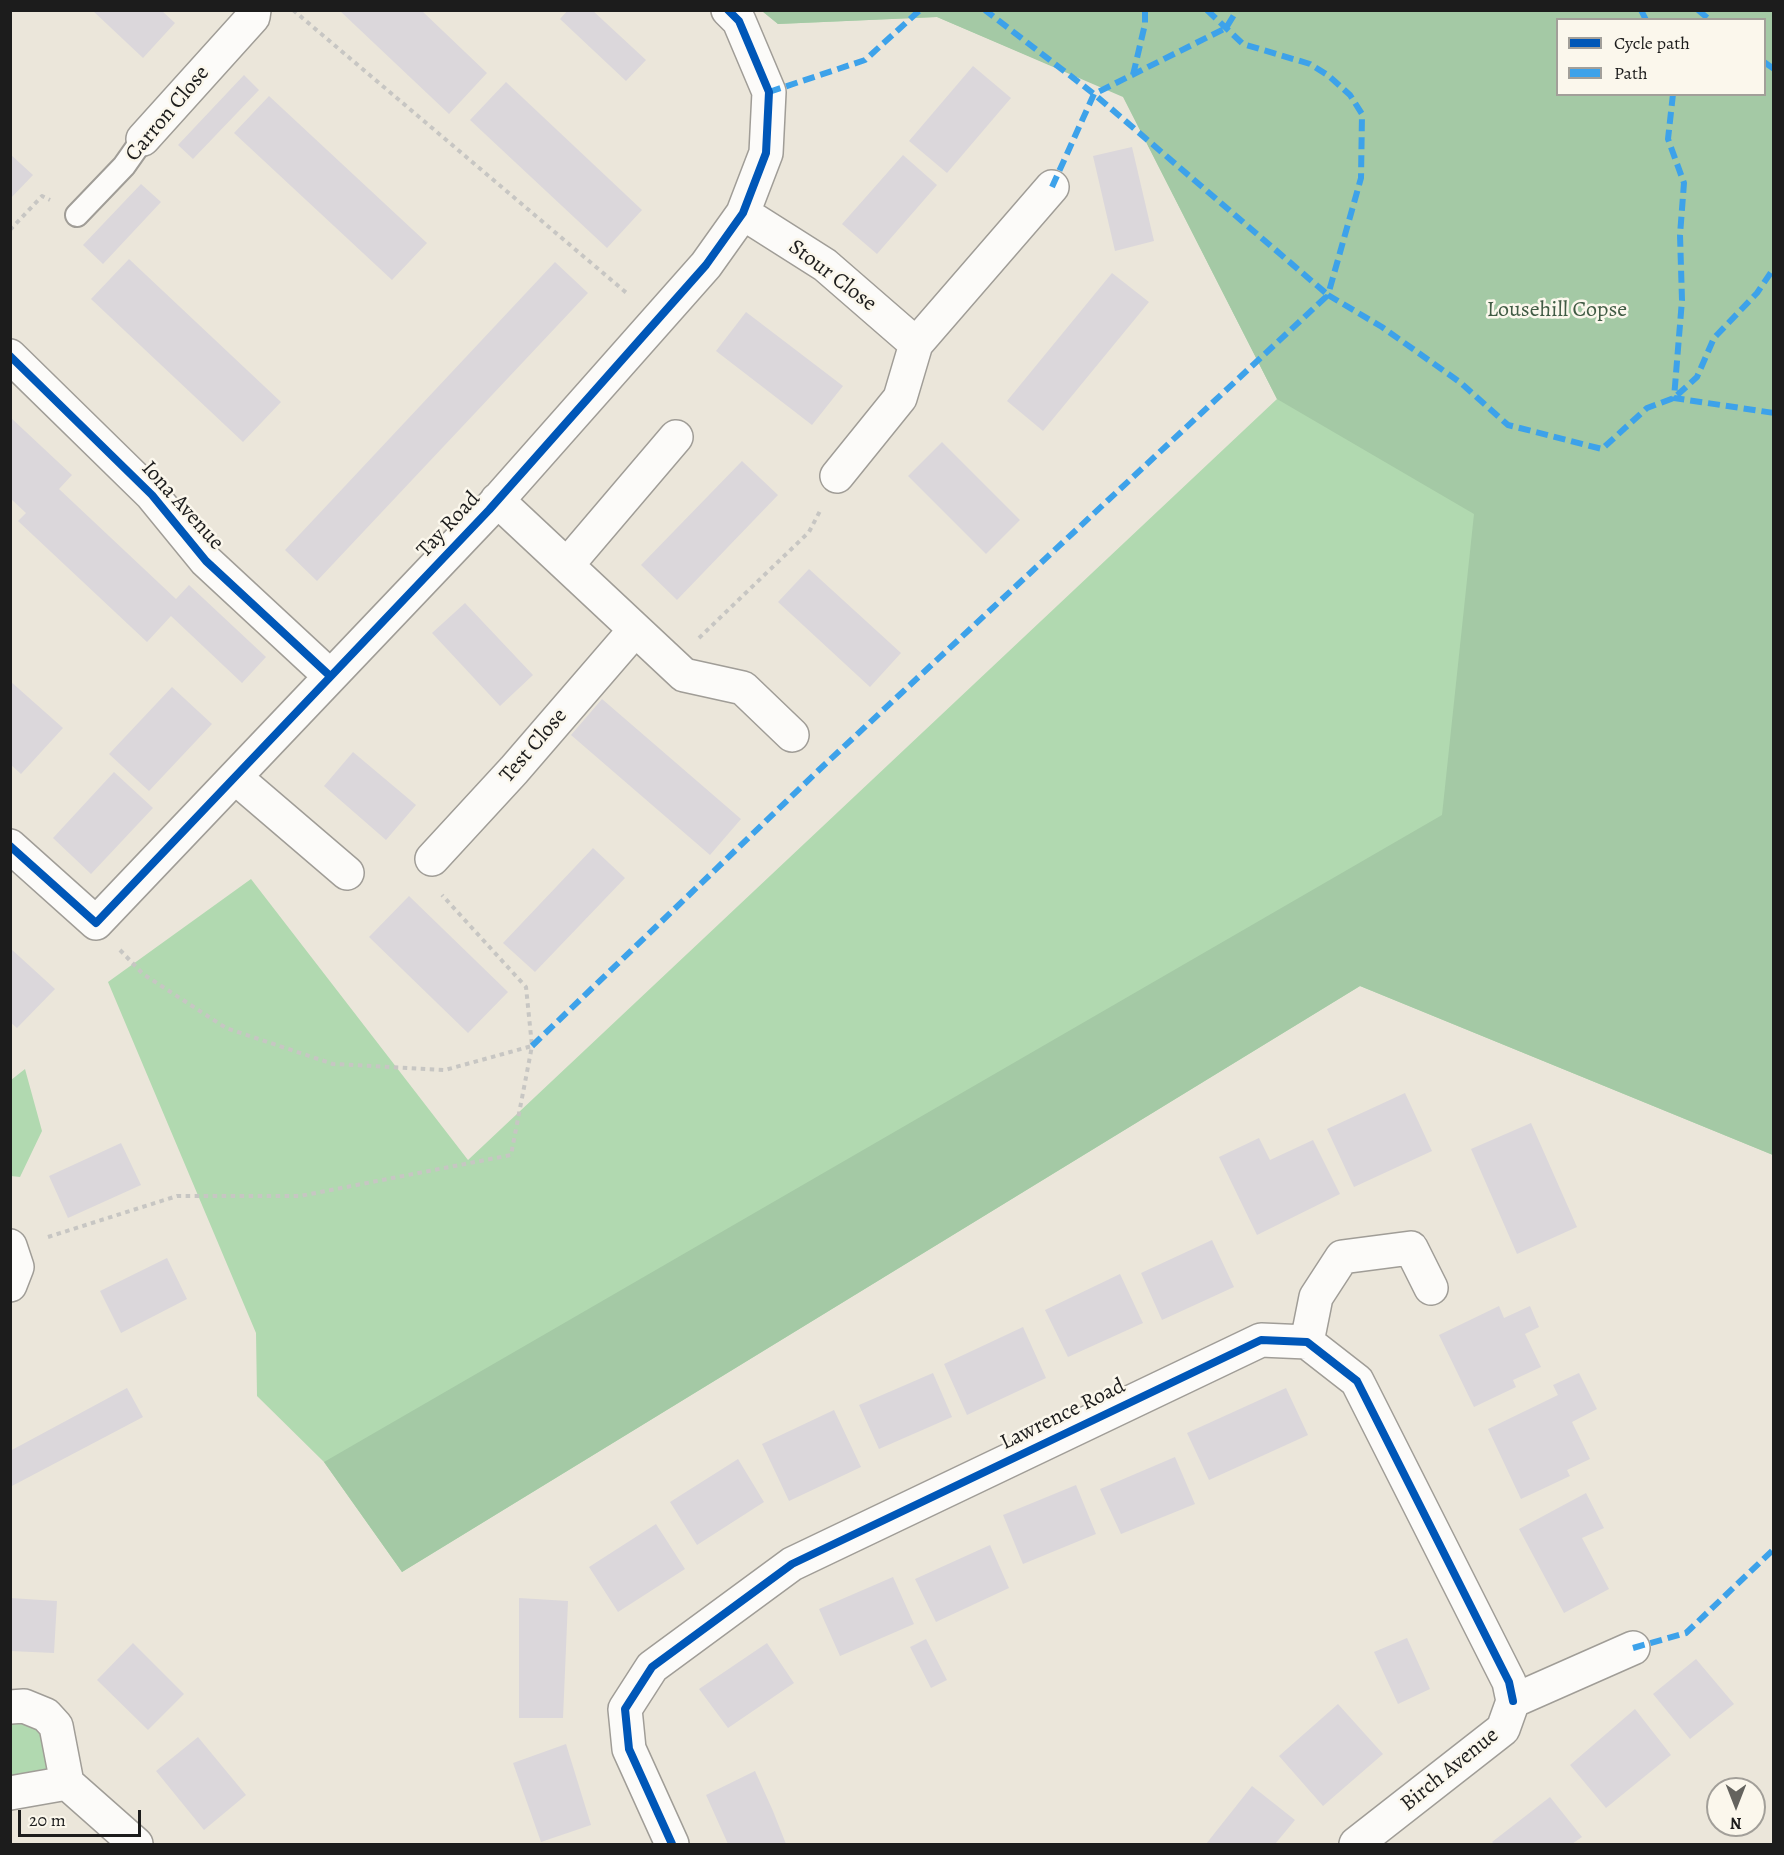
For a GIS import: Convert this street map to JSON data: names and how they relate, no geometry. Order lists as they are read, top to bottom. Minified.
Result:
{"streets":{"street":["Carron Close","Stour Close","Iona Avenue","Tay Road","Test Close","Lawrence Road","Birch Avenue"]},"crossings":[["Stour Close","Tay Road"],["Iona Avenue","Tay Road"]],"parks":["Lousehill Copse"],"legend":["Cycle path","Path"],"scale_bar":"20 m","north":"bottom"}
